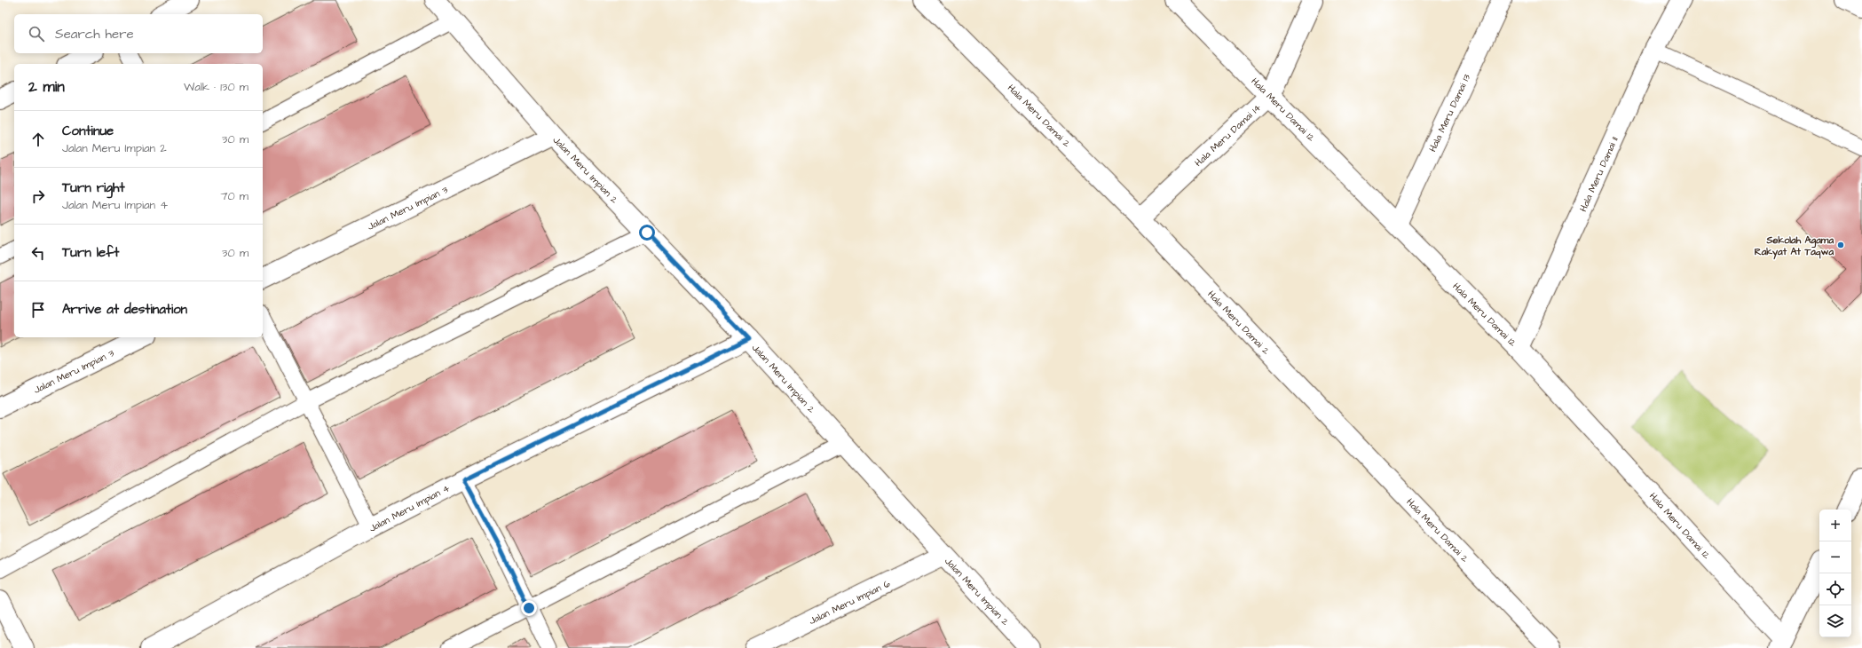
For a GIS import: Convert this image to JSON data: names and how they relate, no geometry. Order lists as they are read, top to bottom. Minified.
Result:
{"streets":{"street":["Hala Meru Damai 12","Hala Meru Damai 13","Hala Meru Damai 2","Hala Meru Damai 14","Jalan Meru Impian 2","Hala Meru Damai 11","Jalan Meru Impian 3","Jalan Meru Impian 4","Jalan Meru Impian 6"]},"crossings":[["Hala Meru Damai 12","Hala Meru Damai 13"],["Hala Meru Damai 12","Hala Meru Damai 14"],["Hala Meru Damai 12","Hala Meru Damai 11"],["Hala Meru Damai 2","Hala Meru Damai 14"],["Jalan Meru Impian 2","Jalan Meru Impian 3"],["Jalan Meru Impian 2","Jalan Meru Impian 4"],["Jalan Meru Impian 2","Jalan Meru Impian 6"]],"places":["Sekolah Agama Rakyat At Taqwa"],"page":{"search":"Search here","heading":["2 min","Walk · 130 m"],"list":[["Continue","Jalan Meru Impian 2","30 m"],["Turn right","Jalan Meru Impian 4","70 m"],["Turn left","30 m"],"Arrive at destination"],"map_buttons":["+","−"]}}
